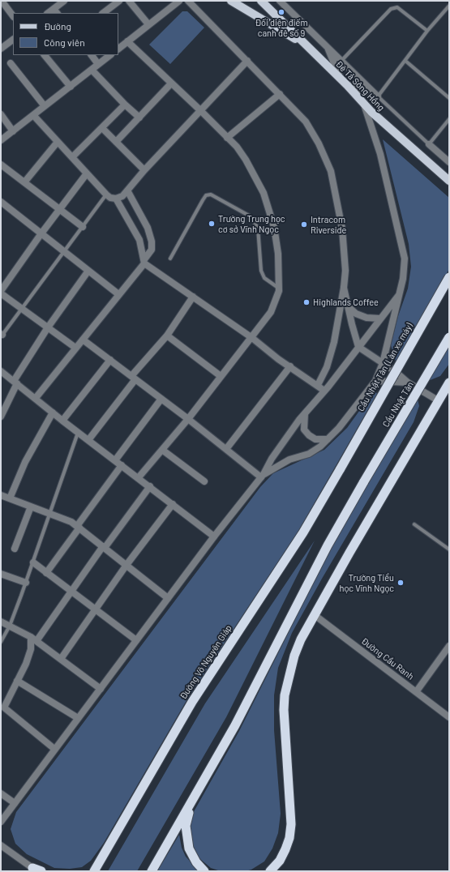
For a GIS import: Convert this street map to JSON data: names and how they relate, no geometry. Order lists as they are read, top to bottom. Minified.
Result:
{"streets":{"highway":["Cầu Nhật Tân (Làn xe máy)","Cầu Nhật Tân","Đường Võ Nguyên Giáp"],"main road":["Đê Tả Sông Hồng"],"street":["Đường Cầu Ranh"]},"crossings":[["Cầu Nhật Tân (Làn xe máy)","Cầu Nhật Tân"],["Cầu Nhật Tân (Làn xe máy)","Đường Võ Nguyên Giáp"],["Cầu Nhật Tân","Đường Võ Nguyên Giáp"]],"places":["Đối diện điếm canh đê số 9","Trường Trung học cơ sở Vĩnh Ngọc","Intracom Riverside","Highlands Coffee","Trường Tiểu học Vĩnh Ngọc"],"legend":["Đường","Công viên"]}
